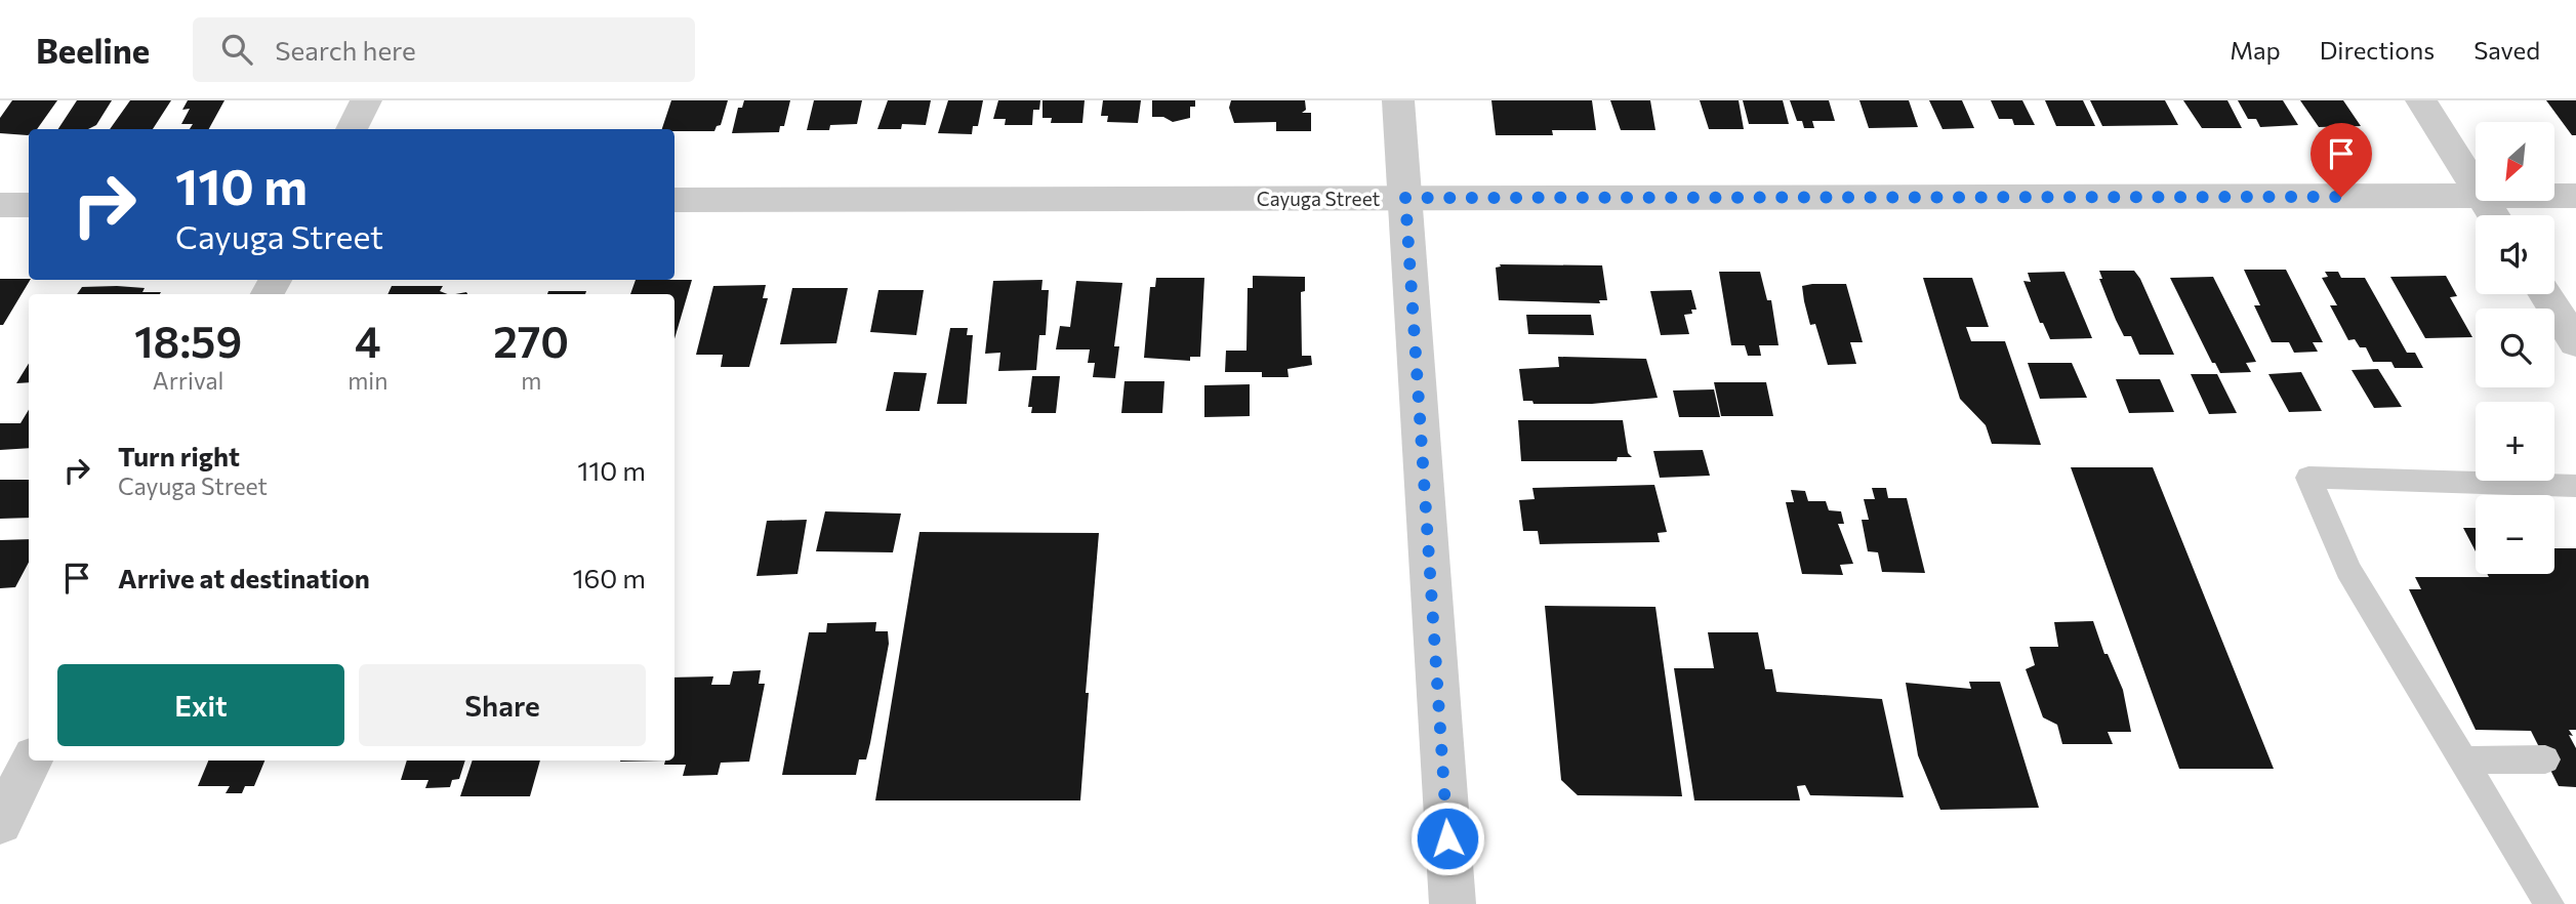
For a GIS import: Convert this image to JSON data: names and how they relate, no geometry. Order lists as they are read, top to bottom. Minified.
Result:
{"streets":{"street":["Cayuga Street"]},"north":"bottom left","page":{"header":"Beeline","search":"Search here","nav":["Map","Directions","Saved"],"map_buttons":["+","−"],"turn":["110 m","Cayuga Street"],"eta":["18:59","Arrival","4","min","270","m"],"list":[{"name":"Turn right","note":"Cayuga Street","value":"110 m"},{"name":"Arrive at destination","value":"160 m"}],"buttons":["Exit","Share"]}}
